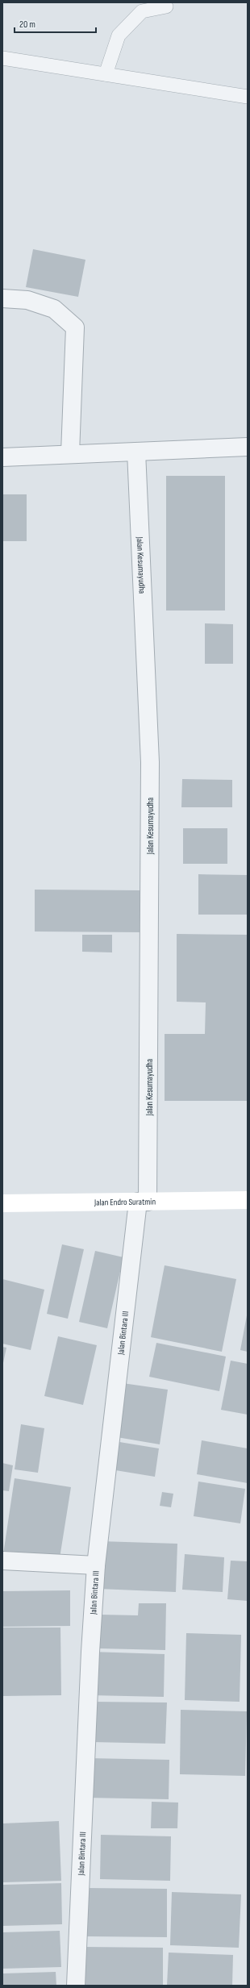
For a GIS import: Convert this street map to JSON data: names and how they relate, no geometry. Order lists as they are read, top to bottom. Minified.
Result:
{"streets":{"main road":["Jalan Endro Suratmin"],"street":["Jalan Kesumayudha","Jalan Bintara III"]},"crossings":[["Jalan Kesumayudha","Jalan Endro Suratmin"],["Jalan Kesumayudha","Jalan Bintara III"],["Jalan Endro Suratmin","Jalan Bintara III"]],"scale_bar":"20 m"}
